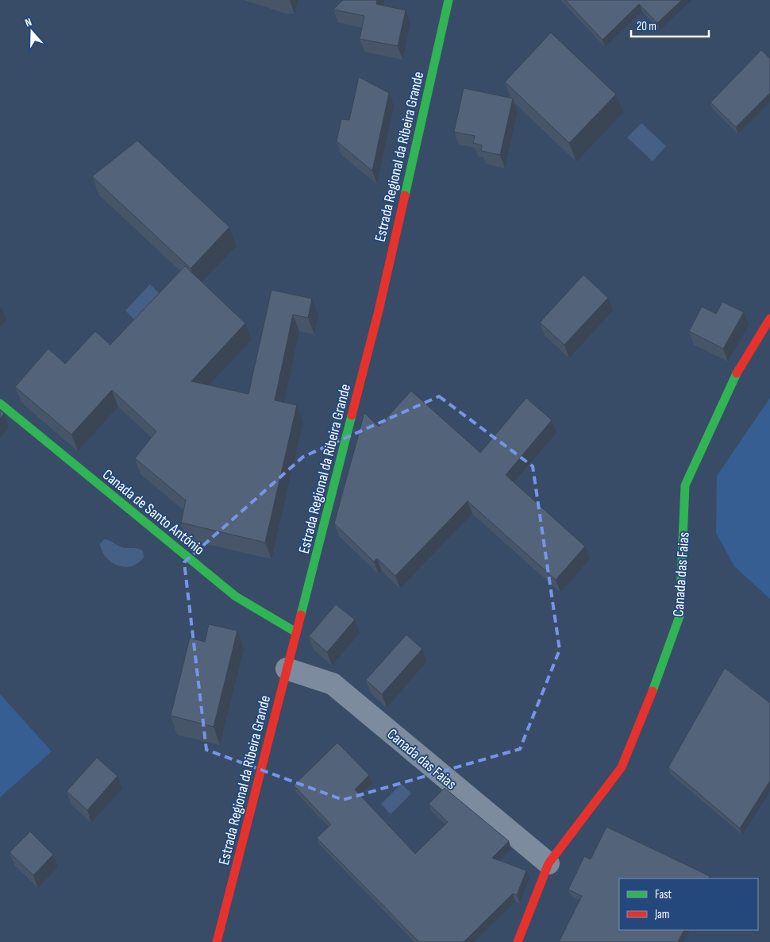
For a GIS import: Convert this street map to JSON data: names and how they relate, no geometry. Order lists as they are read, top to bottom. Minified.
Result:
{"streets":{"street":["Estrada Regional da Ribeira Grande","Canada de Santo António","Canada das Faias"]},"crossings":[["Estrada Regional da Ribeira Grande","Canada de Santo António"],["Estrada Regional da Ribeira Grande","Canada das Faias"]],"legend":["Fast","Jam"],"scale_bar":"20 m","north":"top"}
